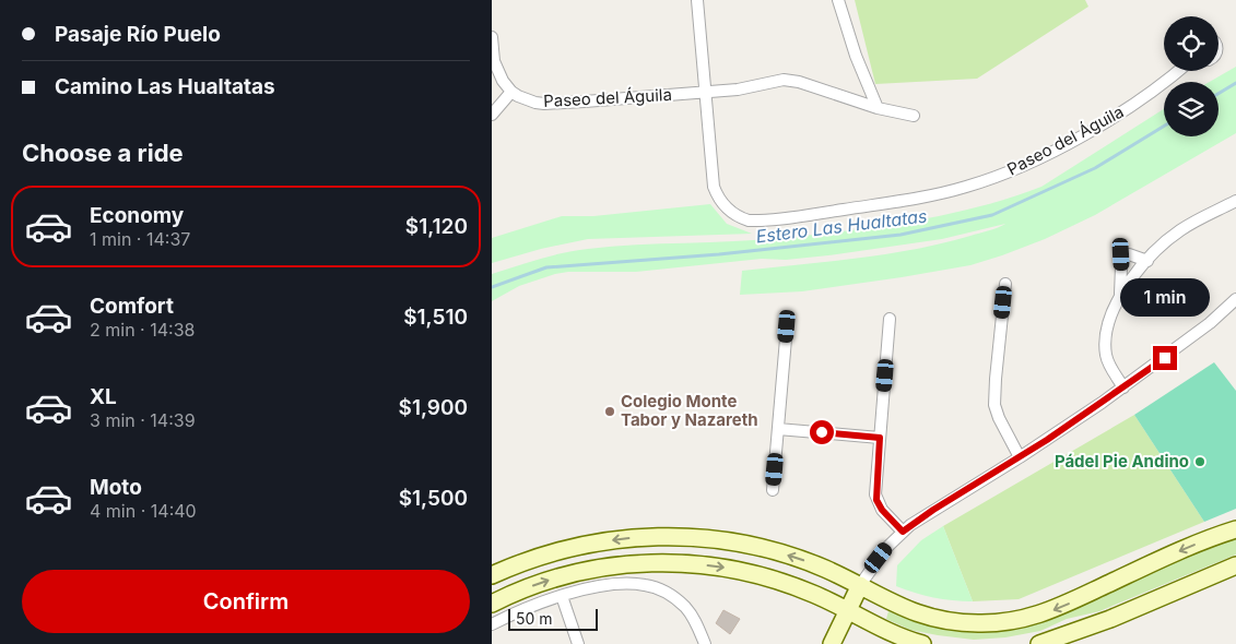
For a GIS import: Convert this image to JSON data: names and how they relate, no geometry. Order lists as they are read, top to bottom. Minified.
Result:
{"streets":{"street":["Paseo del Águila"]},"water":["Estero Las Hualtatas"],"places":["Colegio Monte Tabor y Nazareth","Pádel Pie Andino"],"scale_bar":"50 m","page":{"banner":["Pasaje Río Puelo","Camino Las Hualtatas"],"heading":"Choose a ride","list":[{"name":"Economy","note":"1 min · 14:37","value":"$1,120"},{"name":"Comfort","note":"2 min · 14:38","value":"$1,510"},{"name":"XL","note":"3 min · 14:39","value":"$1,900"},{"name":"Moto","note":"4 min · 14:40","value":"$1,500"}],"bubble":"1 min","buttons":"Confirm","scale":"50 m"}}
